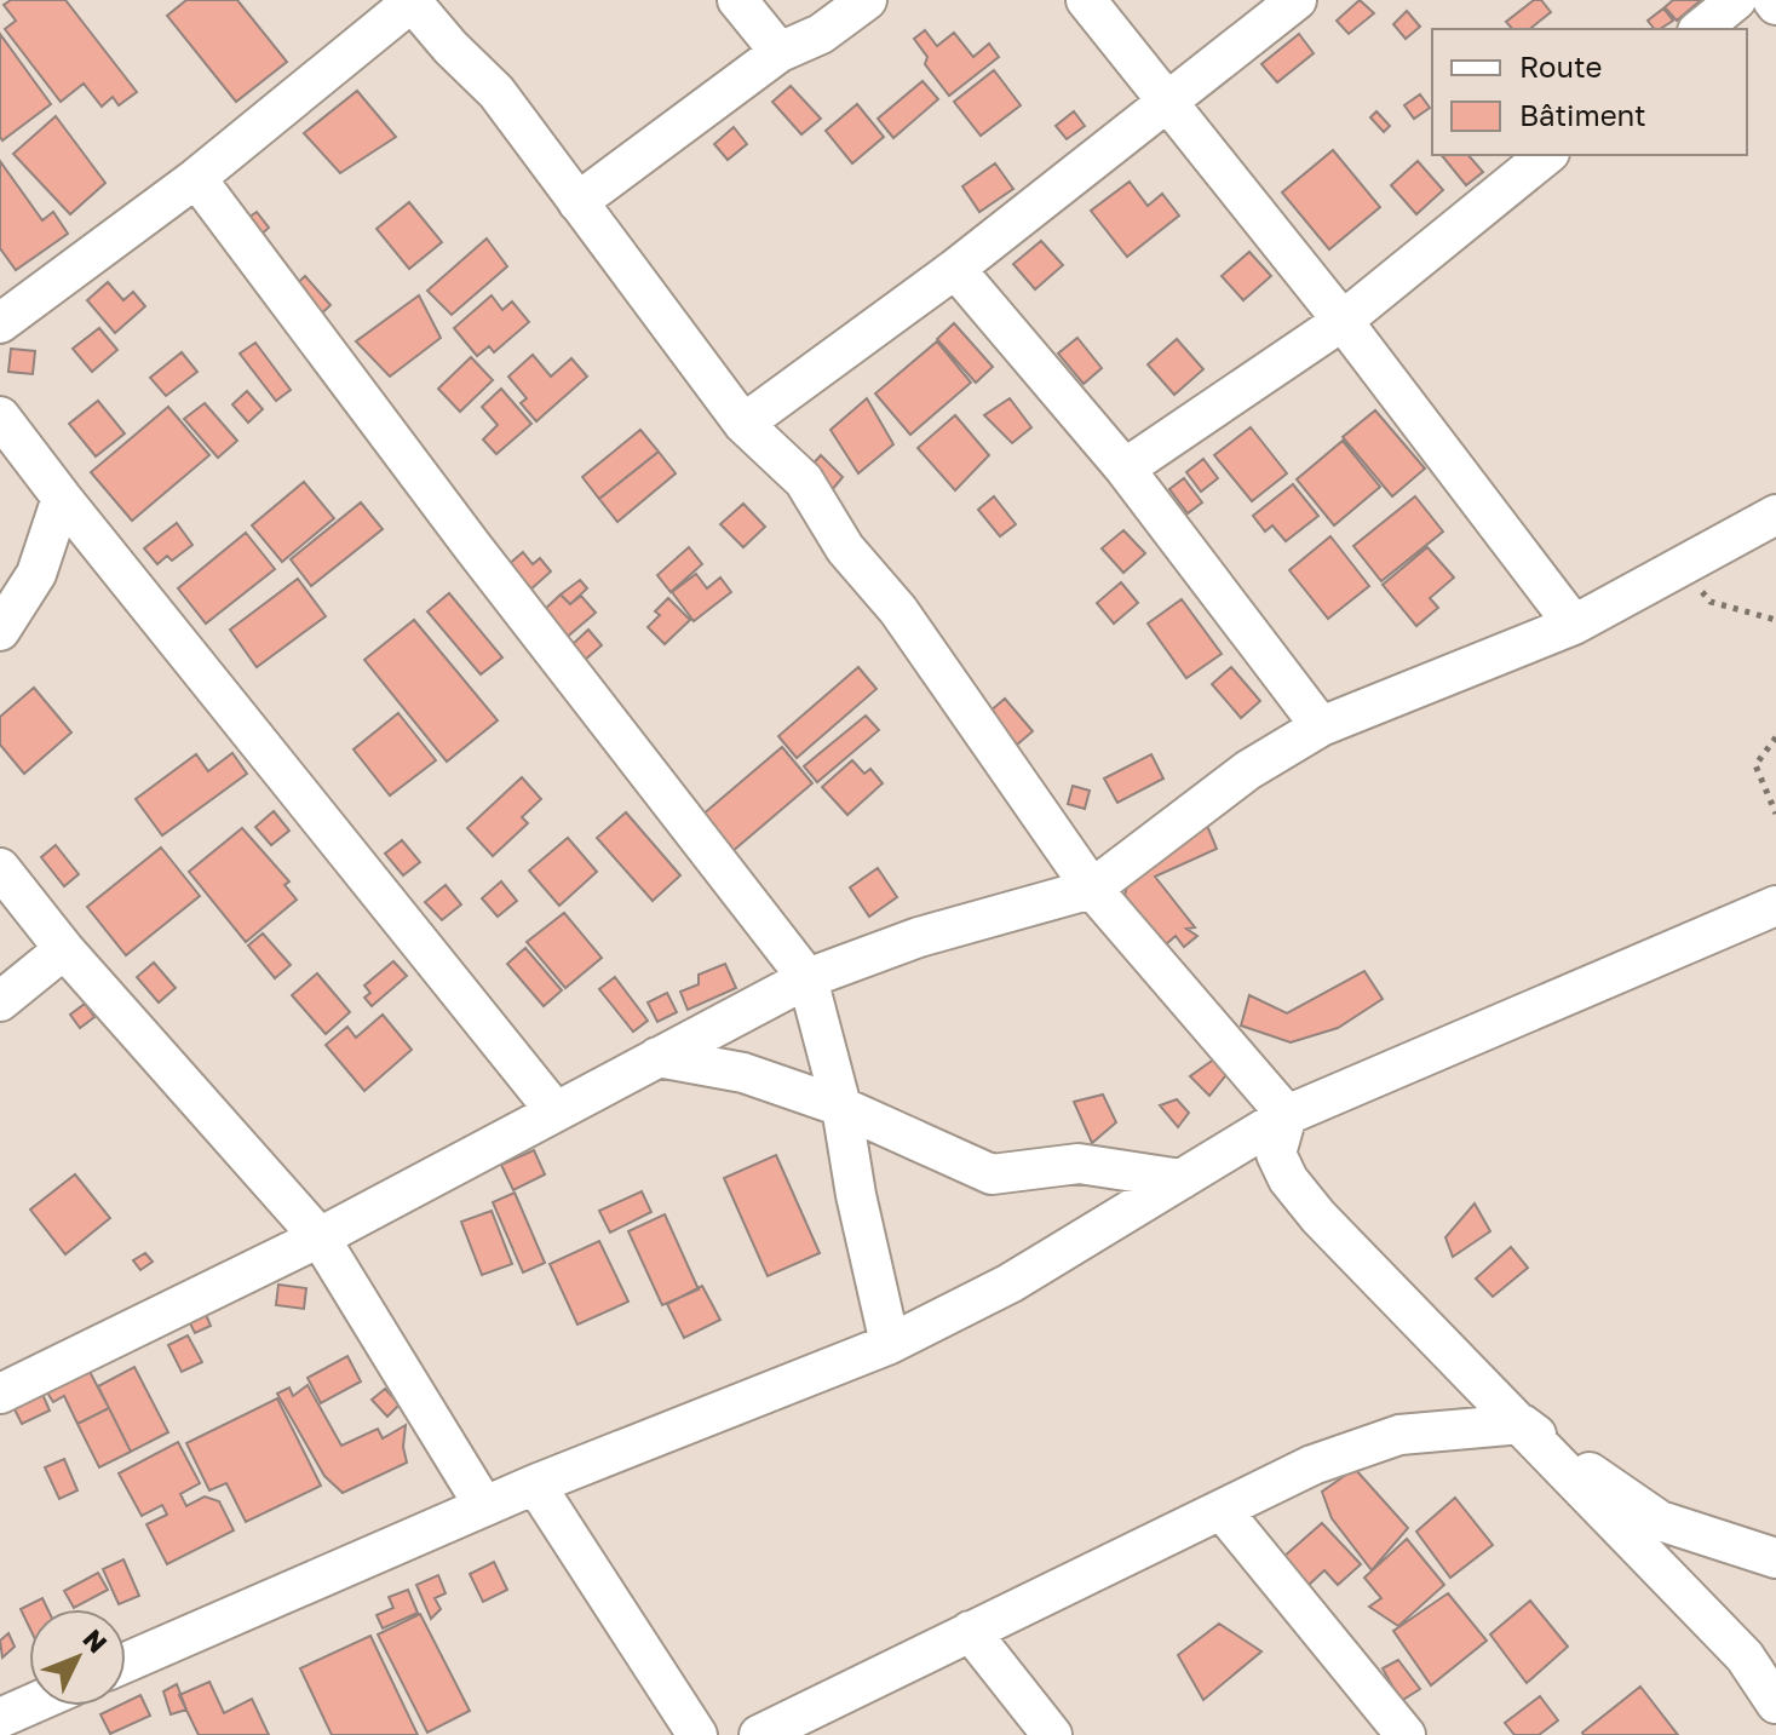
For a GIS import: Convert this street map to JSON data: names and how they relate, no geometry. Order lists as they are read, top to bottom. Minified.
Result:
{"legend":["Route","Bâtiment"],"north":"top right"}
